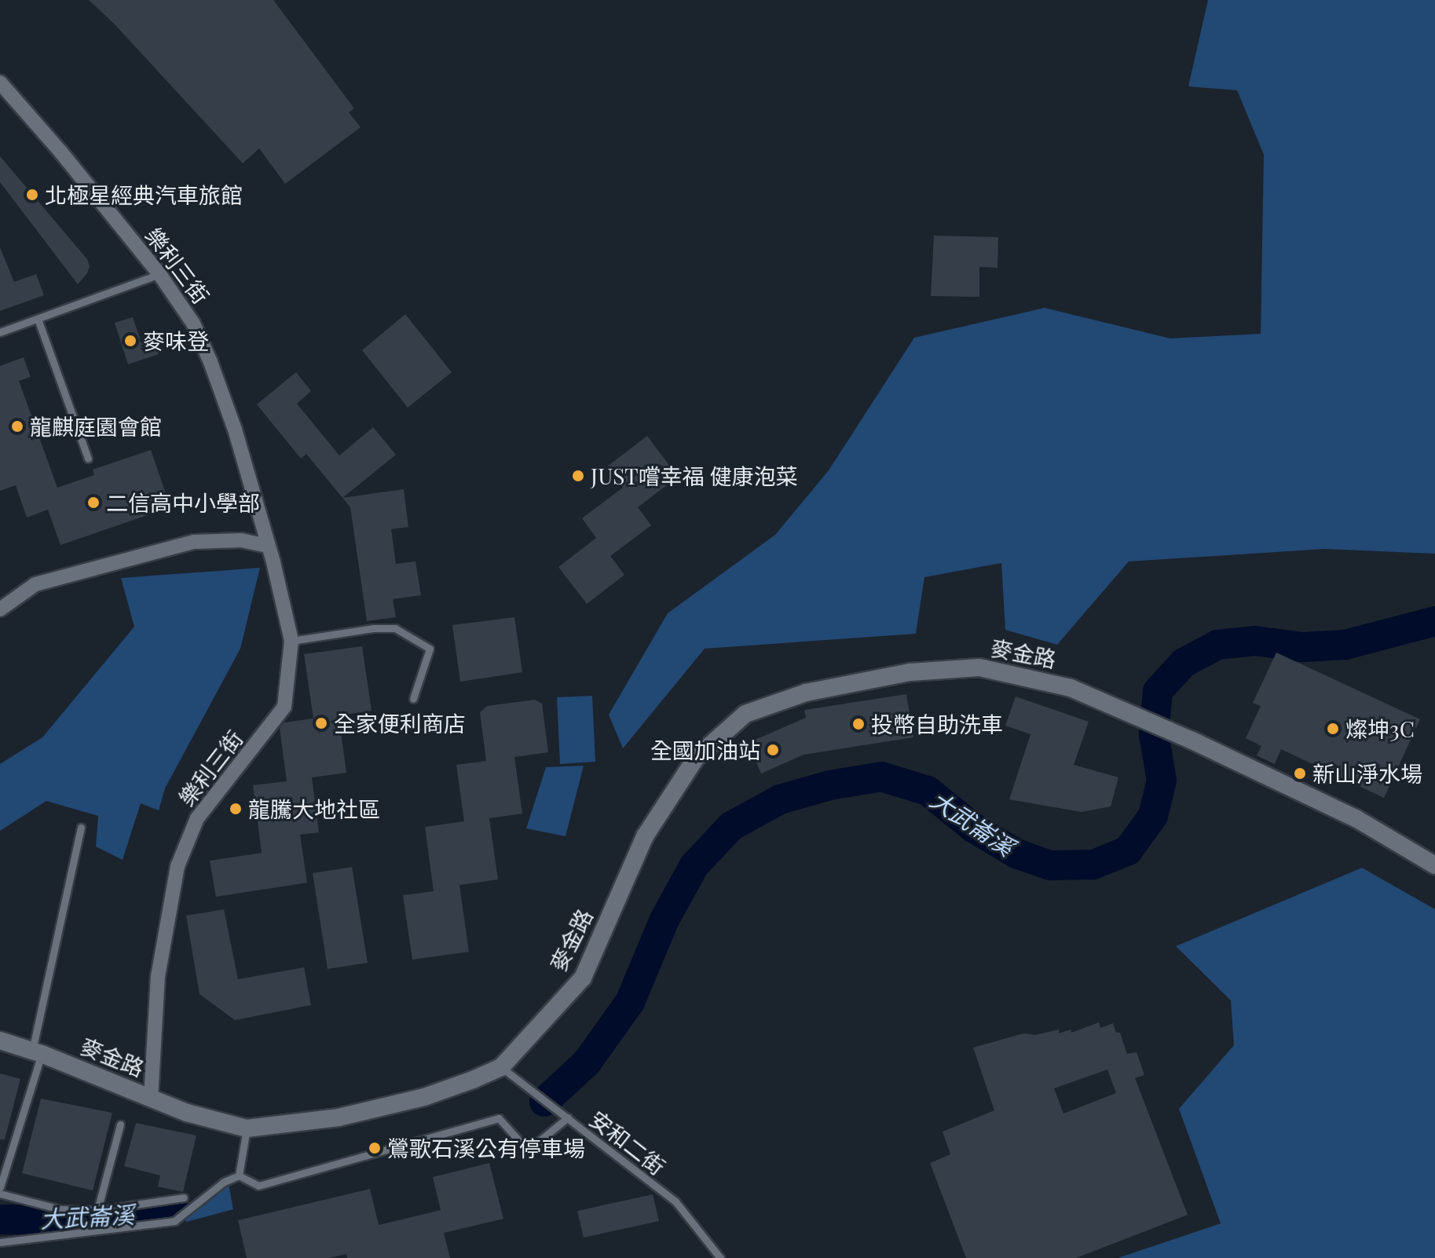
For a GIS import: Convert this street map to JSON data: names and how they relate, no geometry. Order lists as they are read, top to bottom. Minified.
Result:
{"streets":{"street":["樂利三街","麥金路"],"lane":["安和二街"]},"crossings":[["樂利三街","麥金路"],["麥金路","安和二街"]],"water":["大武崙溪"],"places":["北極星經典汽車旅館","麥味登","龍麒庭園會館","JUST嚐幸福 健康泡菜","二信高中小學部","全家便利商店","投幣自助洗車","燦坤3C","全國加油站","新山淨水場","龍騰大地社區","鶯歌石溪公有停車場"]}
